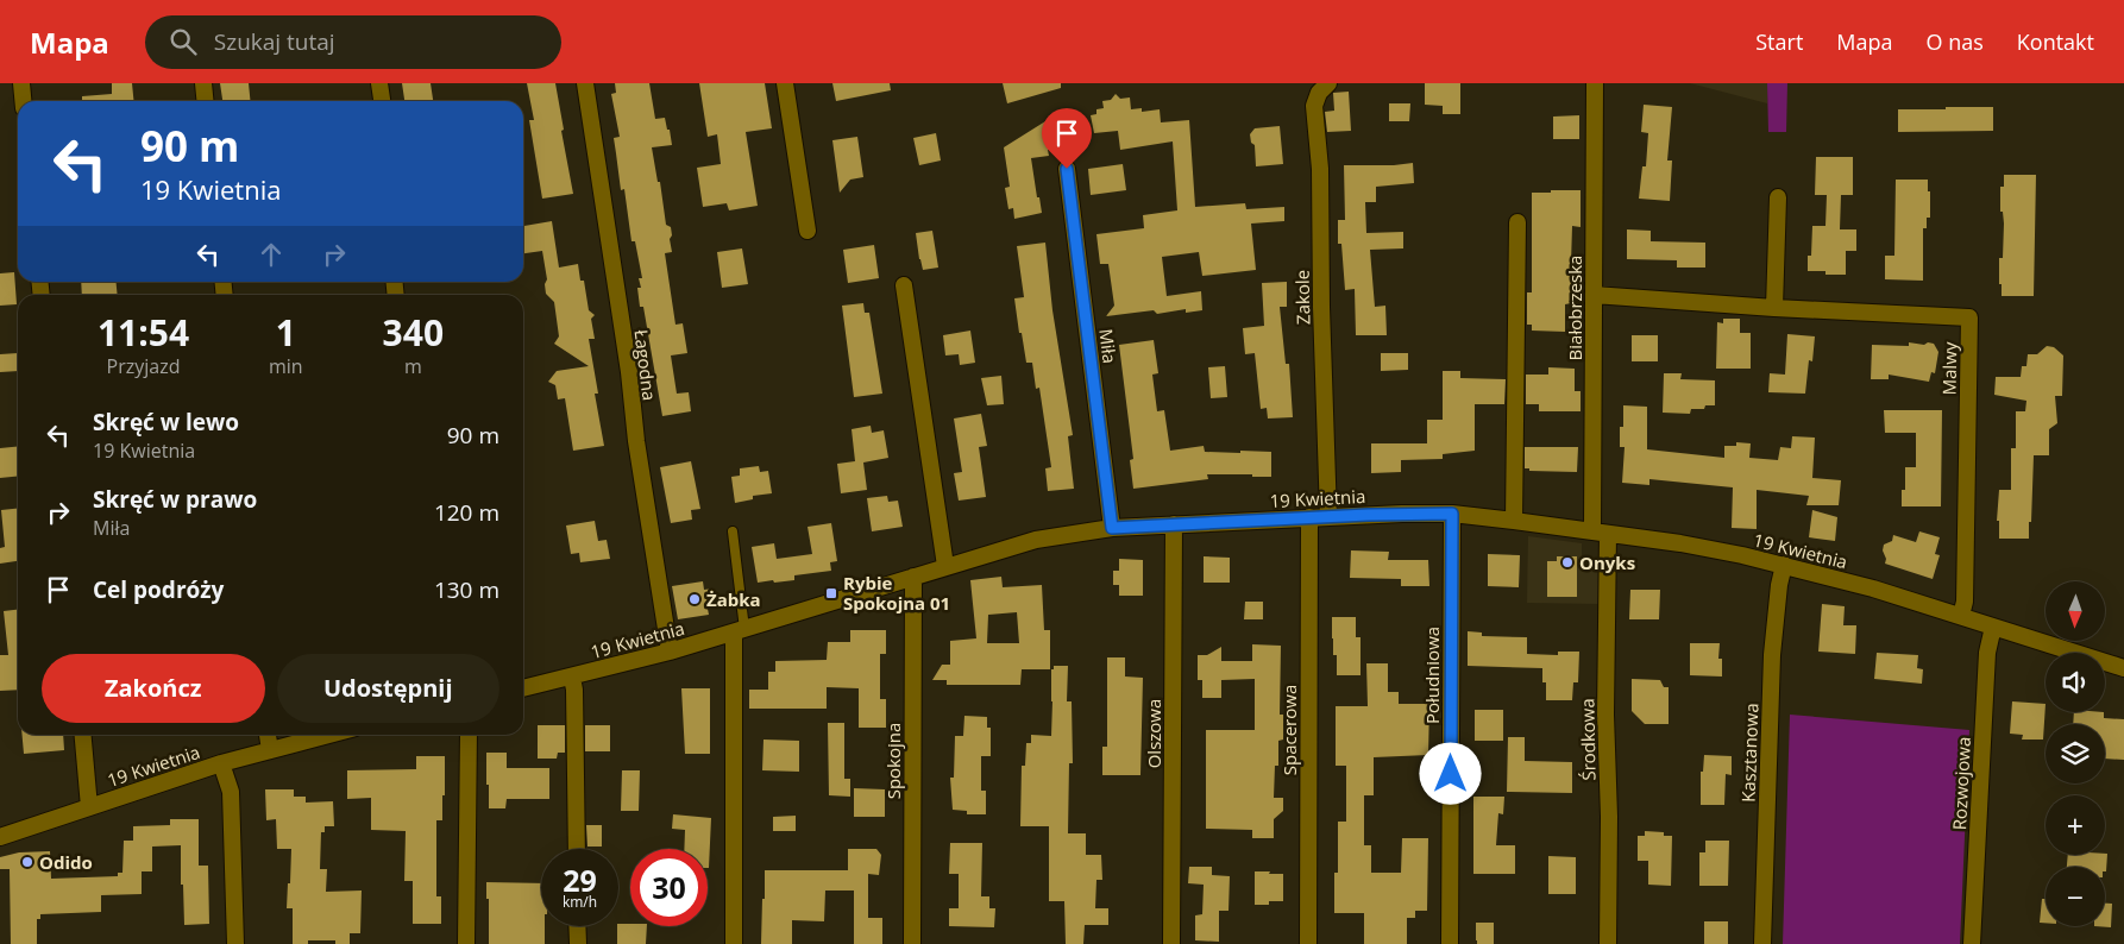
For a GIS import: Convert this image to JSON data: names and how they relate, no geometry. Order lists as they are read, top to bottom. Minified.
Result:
{"streets":{"street":["Zakole","Białobrzeska","Miła","Łagodna","Malwy","19 Kwietnia","Południowa","Spacerowa","Olszowa","Środkowa","Kasztanowa","Spokojna","Rozwojowa"]},"crossings":[["Zakole","19 Kwietnia"],["Białobrzeska","Malwy"],["Białobrzeska","19 Kwietnia"],["Białobrzeska","Środkowa"],["Miła","19 Kwietnia"],["Łagodna","19 Kwietnia"],["Malwy","19 Kwietnia"],["19 Kwietnia","Południowa"],["19 Kwietnia","Spacerowa"],["19 Kwietnia","Olszowa"],["19 Kwietnia","Środkowa"],["19 Kwietnia","Kasztanowa"],["19 Kwietnia","Spokojna"],["19 Kwietnia","Rozwojowa"]],"places":{"other":["Onyks","Żabka","Odido"],"transit":["Rybie Spokojna 01"]},"north":"bottom","page":{"header":"Mapa","search":"Szukaj tutaj","nav":["Start","Mapa","O nas","Kontakt"],"turn":["90 m","19 Kwietnia"],"eta":["11:54","Przyjazd","1","min","340","m"],"list":[{"name":"Skręć w lewo","note":"19 Kwietnia","value":"90 m"},{"name":"Skręć w prawo","note":"Miła","value":"120 m"},{"name":"Cel podróży","value":"130 m"}],"map_buttons":["+","−"],"buttons":["Zakończ","Udostępnij"],"speed":"29 km/h","limit":"30"}}
